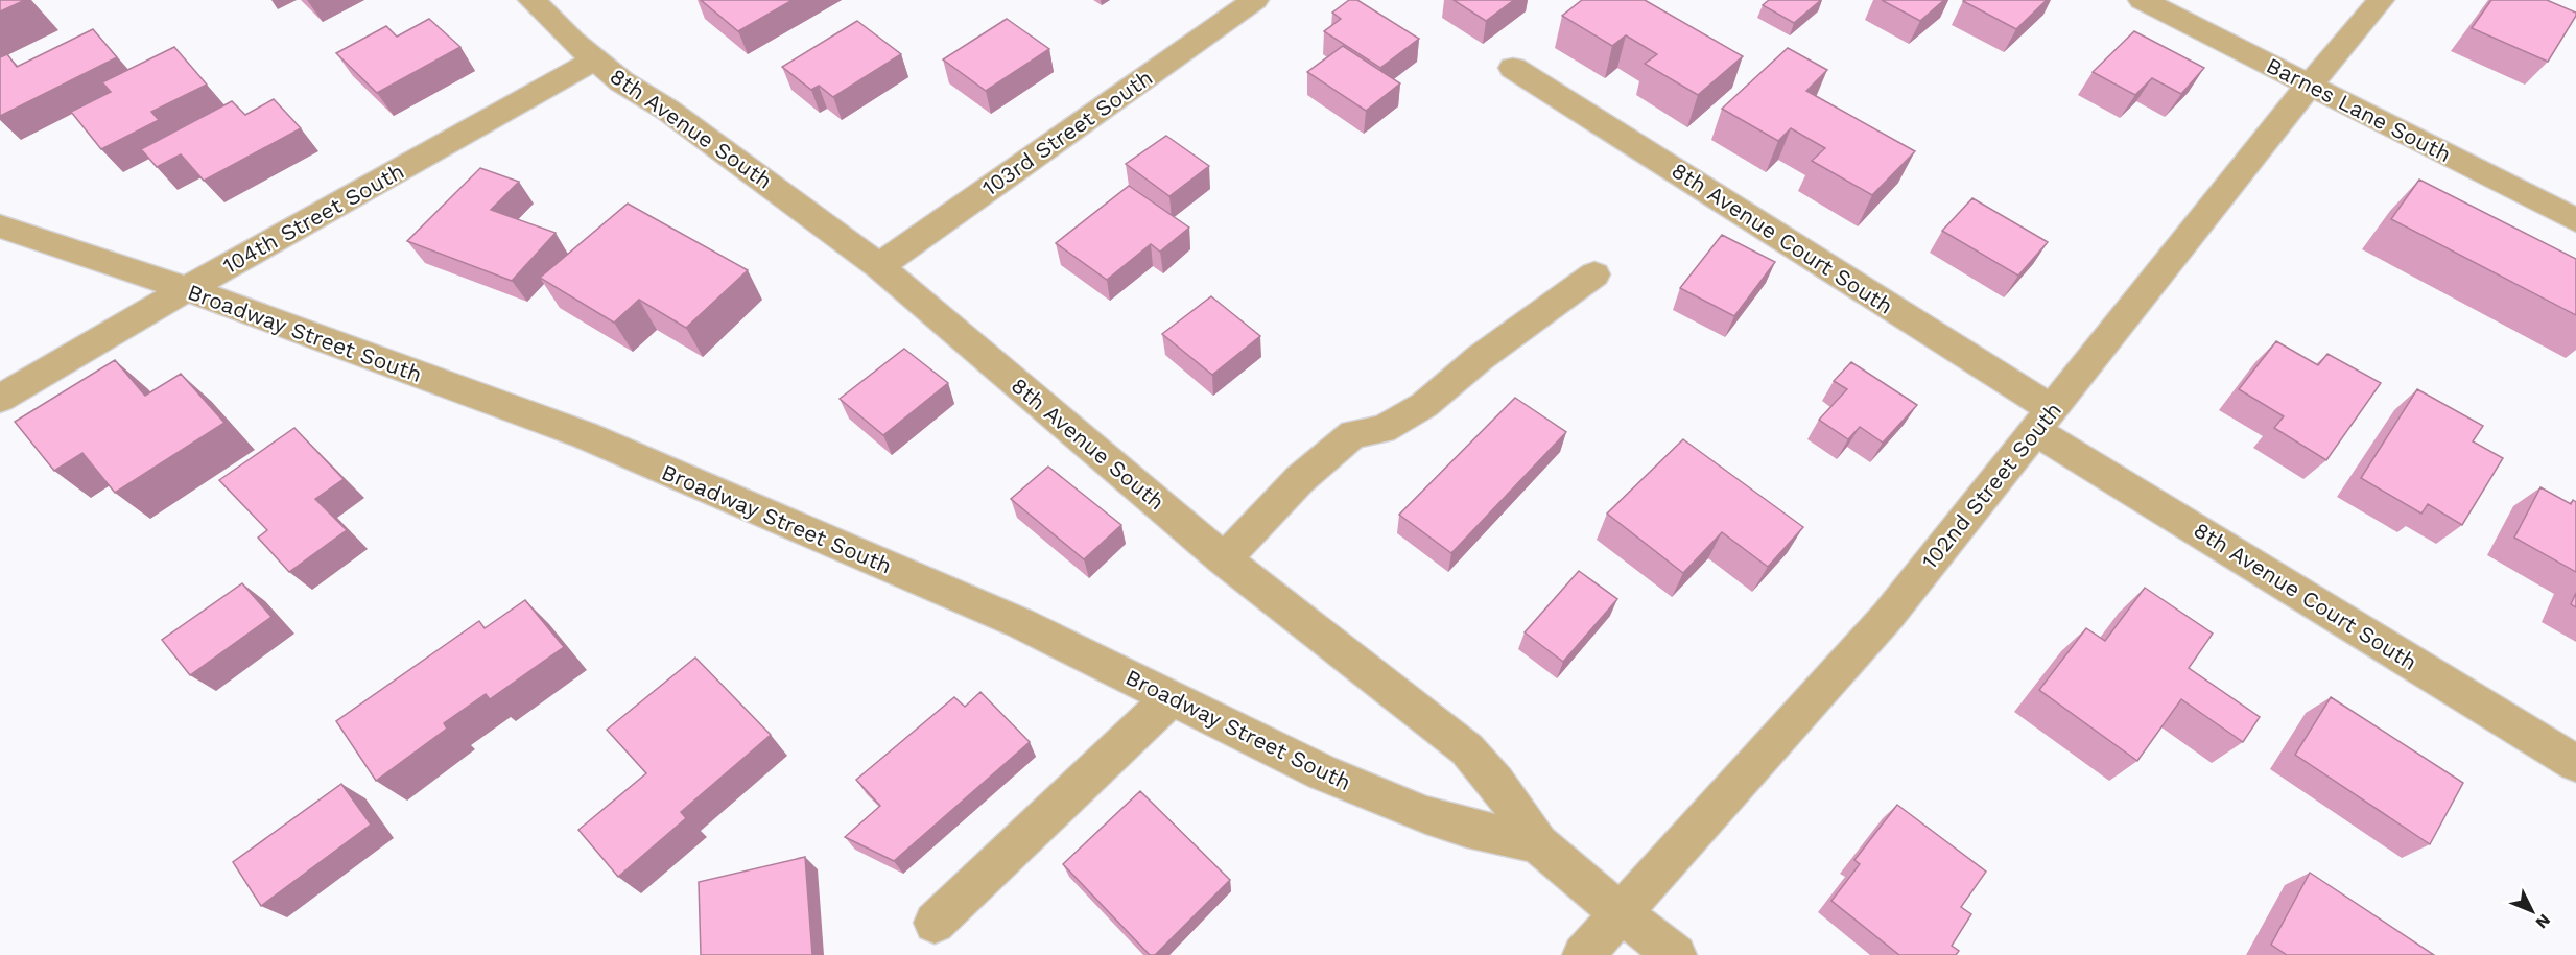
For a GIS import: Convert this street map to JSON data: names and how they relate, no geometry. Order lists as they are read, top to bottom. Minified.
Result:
{"streets":{"street":["Barnes Lane South","8th Avenue South","103rd Street South","104th Street South","8th Avenue Court South","Broadway Street South","102nd Street South"]},"crossings":[["Barnes Lane South","102nd Street South"],["8th Avenue South","103rd Street South"],["8th Avenue South","104th Street South"],["8th Avenue South","Broadway Street South"],["8th Avenue South","102nd Street South"],["104th Street South","Broadway Street South"],["8th Avenue Court South","102nd Street South"]],"north":"bottom right"}
